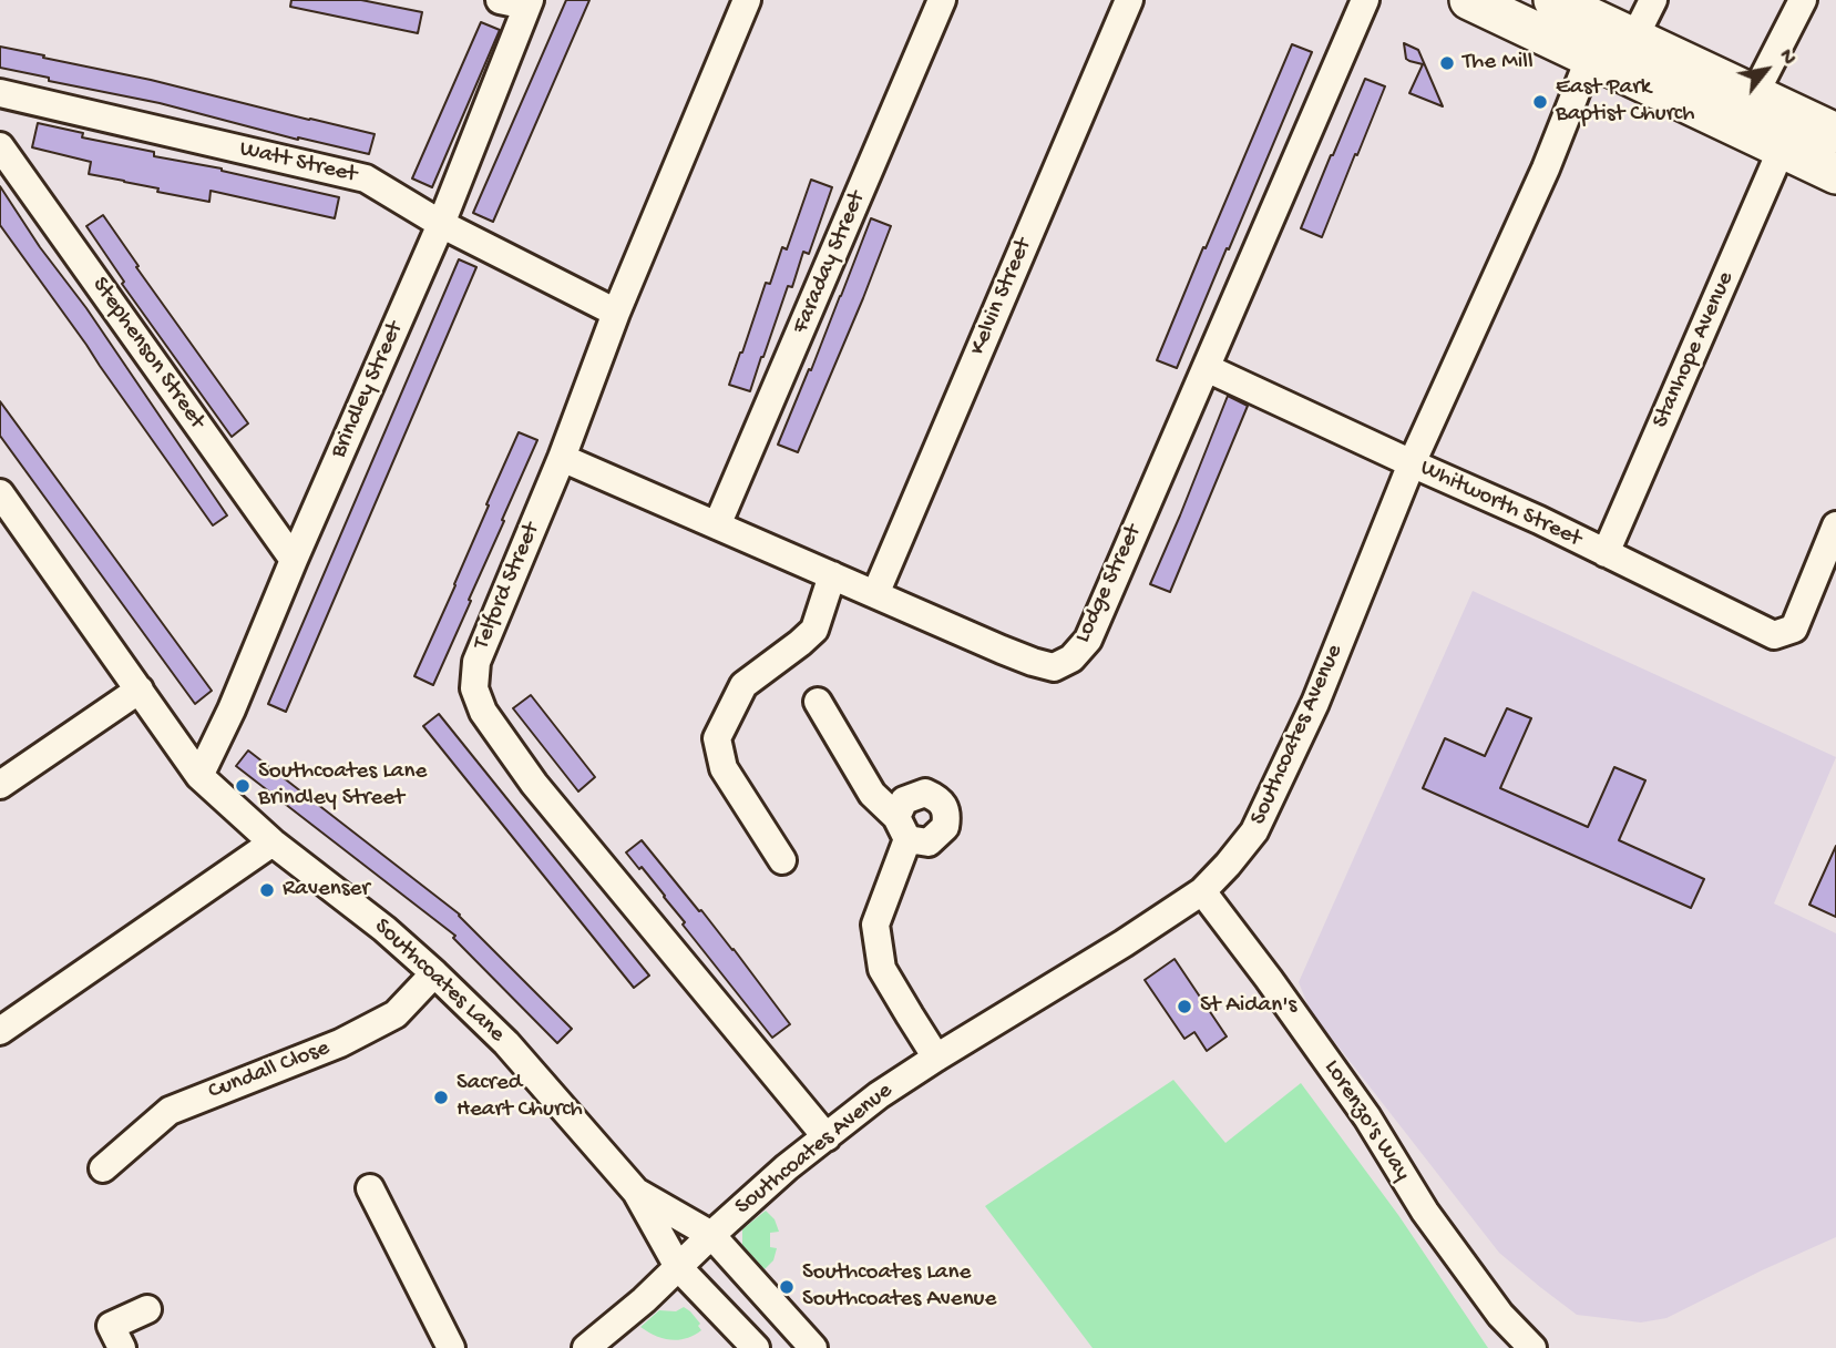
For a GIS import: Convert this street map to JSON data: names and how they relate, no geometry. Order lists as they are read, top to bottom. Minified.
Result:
{"streets":{"street":["Watt Street","Faraday Street","Kelvin Street","Stanhope Avenue","Stephenson Street","Brindley Street","Whitworth Street","Lodge Street","Telford Street","Southcoates Avenue","Southcoates Lane","Cundall Close","Lorenzo's Way"]},"crossings":[["Watt Street","Brindley Street"],["Watt Street","Telford Street"],["Faraday Street","Lodge Street"],["Kelvin Street","Lodge Street"],["Stanhope Avenue","Whitworth Street"],["Stephenson Street","Brindley Street"],["Brindley Street","Southcoates Lane"],["Whitworth Street","Lodge Street"],["Whitworth Street","Southcoates Avenue"],["Lodge Street","Telford Street"],["Telford Street","Southcoates Avenue"],["Southcoates Avenue","Southcoates Lane"],["Southcoates Avenue","Lorenzo's Way"],["Southcoates Lane","Cundall Close"]],"places":["The Mill","East Park Baptist Church","Southcoates Lane Brindley Street","Ravenser","St Aidan's","Sacred Heart Church","Southcoates Lane Southcoates Avenue"],"north":"top right"}
